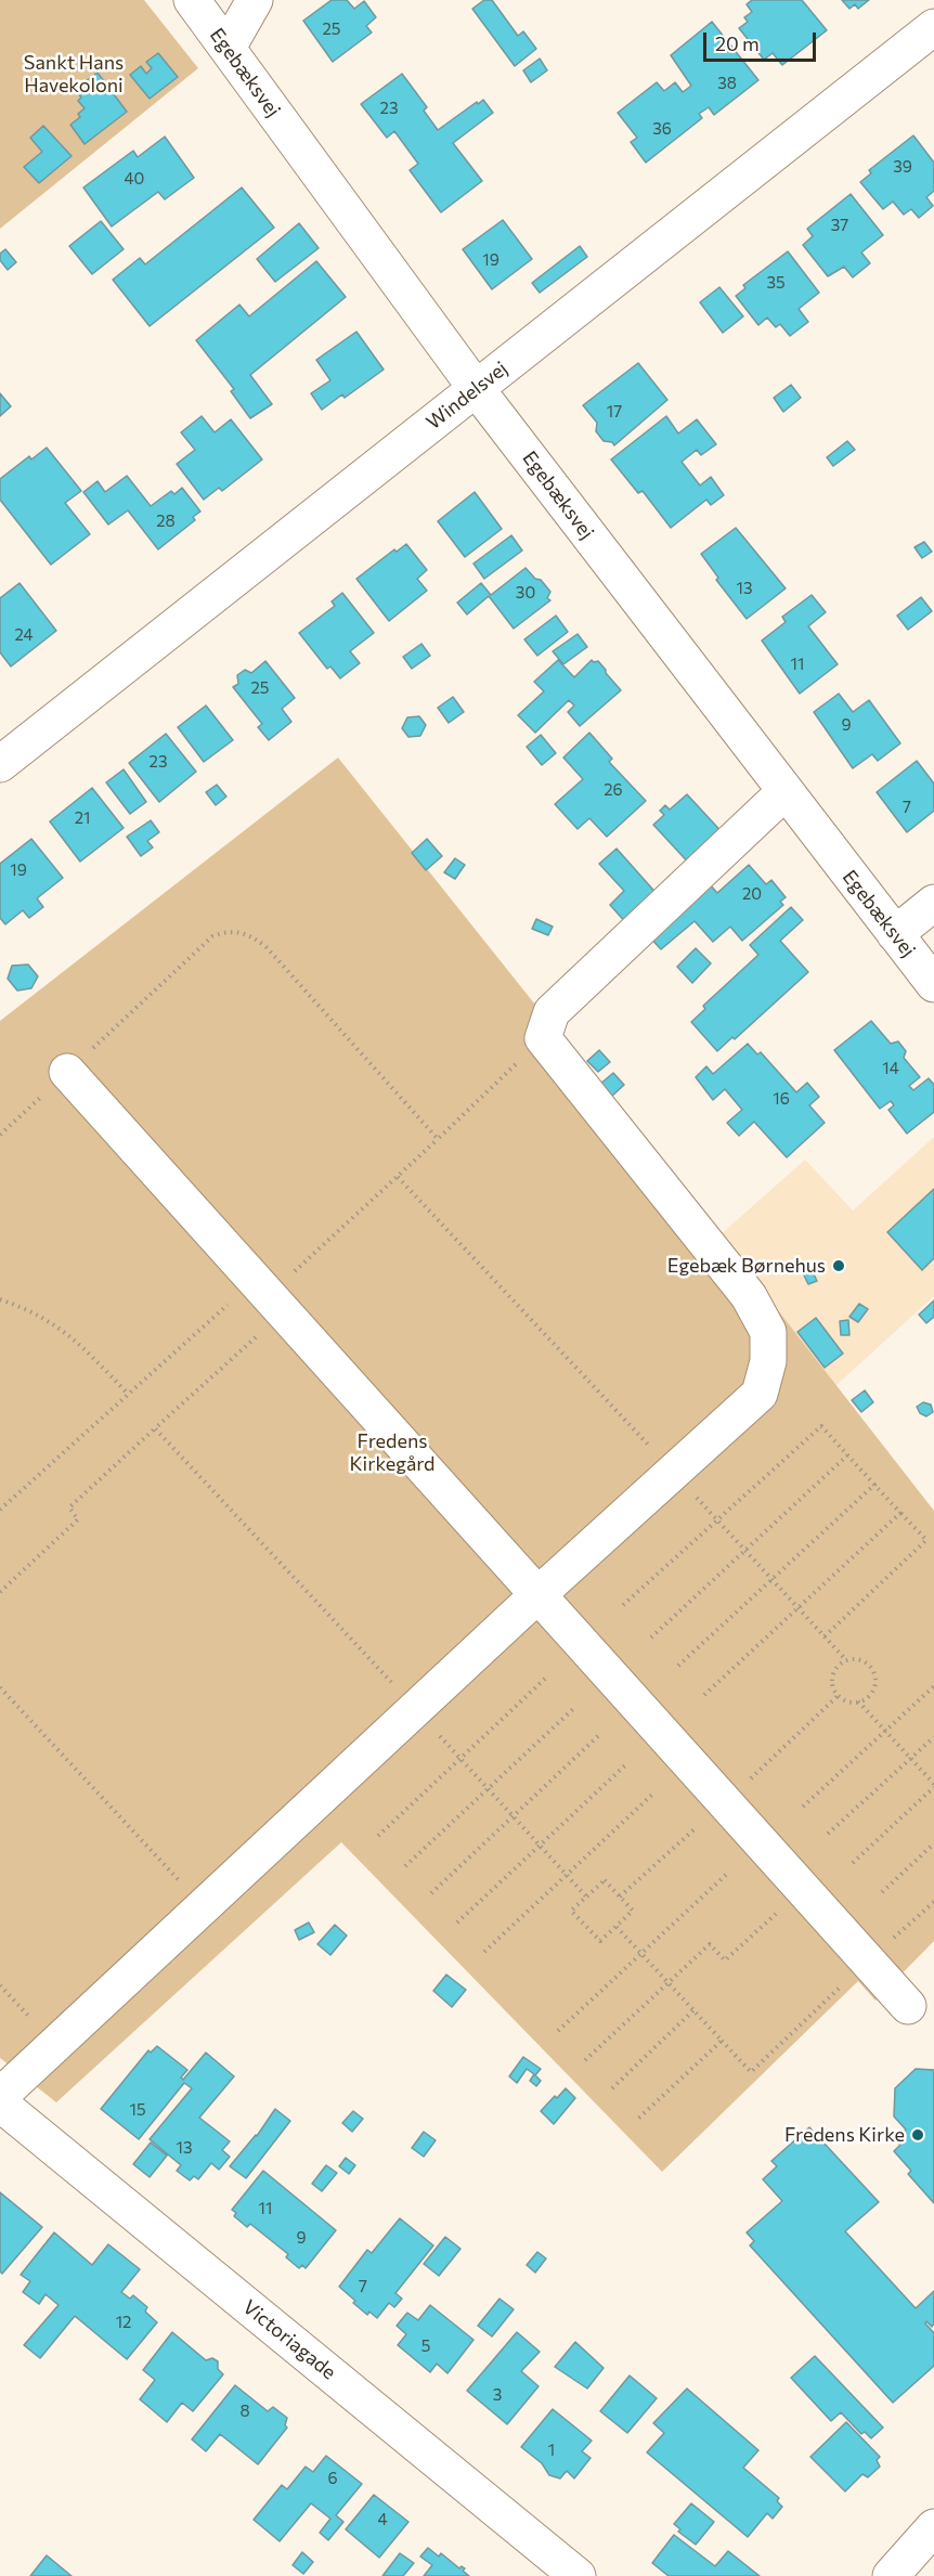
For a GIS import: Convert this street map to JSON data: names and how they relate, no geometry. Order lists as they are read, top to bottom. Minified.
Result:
{"streets":{"street":["Egebæksvej","Windelsvej","Victoriagade"]},"crossings":[["Egebæksvej","Windelsvej"]],"parks":["Sankt Hans Havekoloni","Fredens Kirkegård"],"places":["Egebæk Børnehus","Fredens Kirke"],"house_numbers":["25","38","23","36","39","40","37","19","35","17","28","13","30","24","11","25","9","23","26","7","21","19","20","14","16","15","13","11","9","7","12","5","3","8","1","6","4"],"scale_bar":"20 m"}
